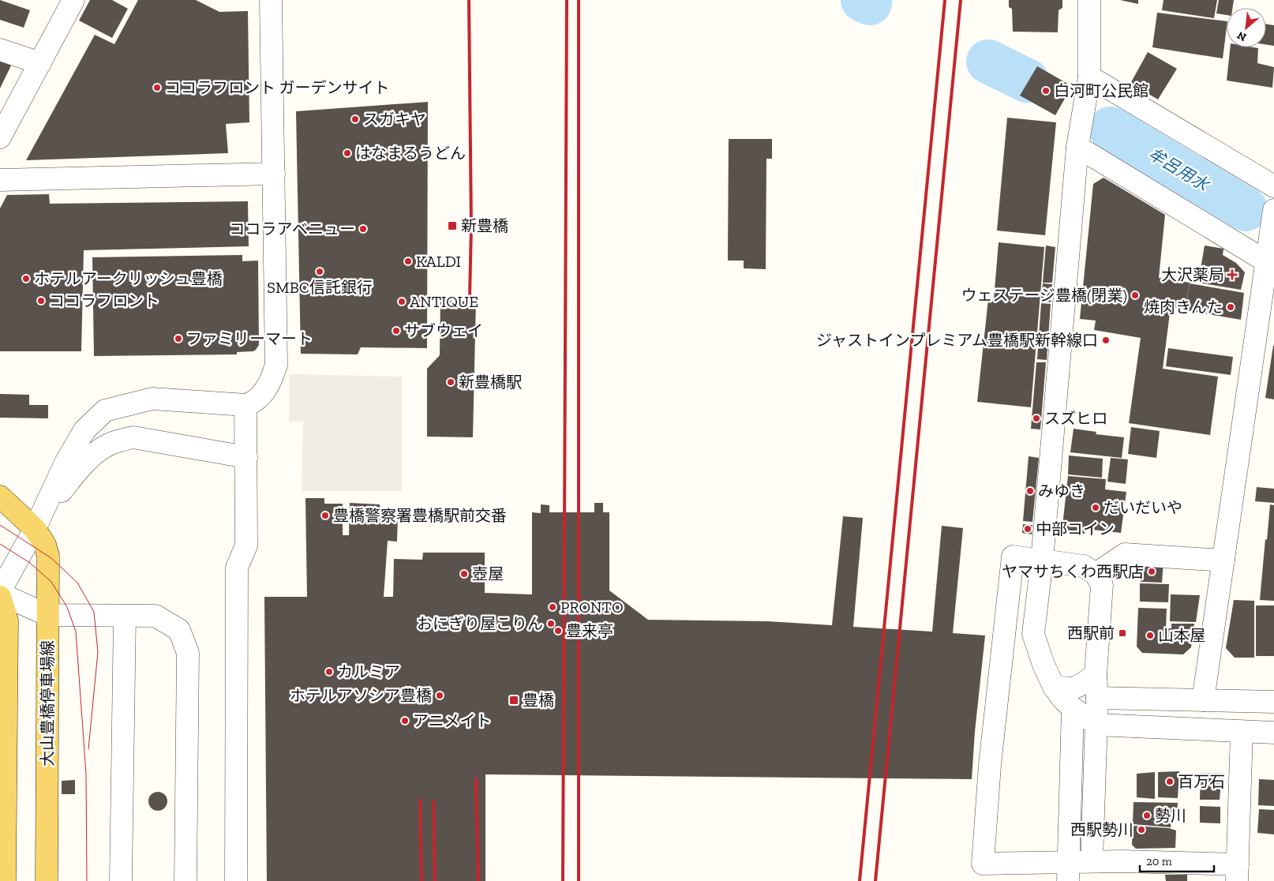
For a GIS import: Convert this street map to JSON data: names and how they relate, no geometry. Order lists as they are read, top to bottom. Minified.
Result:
{"streets":{"main road":["大山豊橋停車場線"]},"water":["牟呂用水"],"places":{"other":["ココラフロント ガーデンサイト","白河町公民館","スガキヤ","はなまるうどん","ココラアベニュー","KALDI","SMBC信託銀行","ホテルアークリッシュ豊橋","ウェステージ豊橋(閉業)","ココラフロント","ANTIQUE","焼肉きんた","サブウェイ","ファミリーマート","ジャストインプレミアム豊橋駅新幹線口","新豊橋駅","スズヒロ","みゆき","だいだいや","豊橋警察署豊橋駅前交番","中部コイン","ヤマサちくわ西駅店","壺屋","PRONTO","おにぎり屋こりん","豊来亭","山本屋","カルミア","ホテルアソシア豊橋","アニメイト","百万石","勢川","西駅勢川"],"transit":["新豊橋","西駅前","豊橋"],"health":["大沢薬局"]},"scale_bar":"20 m","north":"bottom left"}
